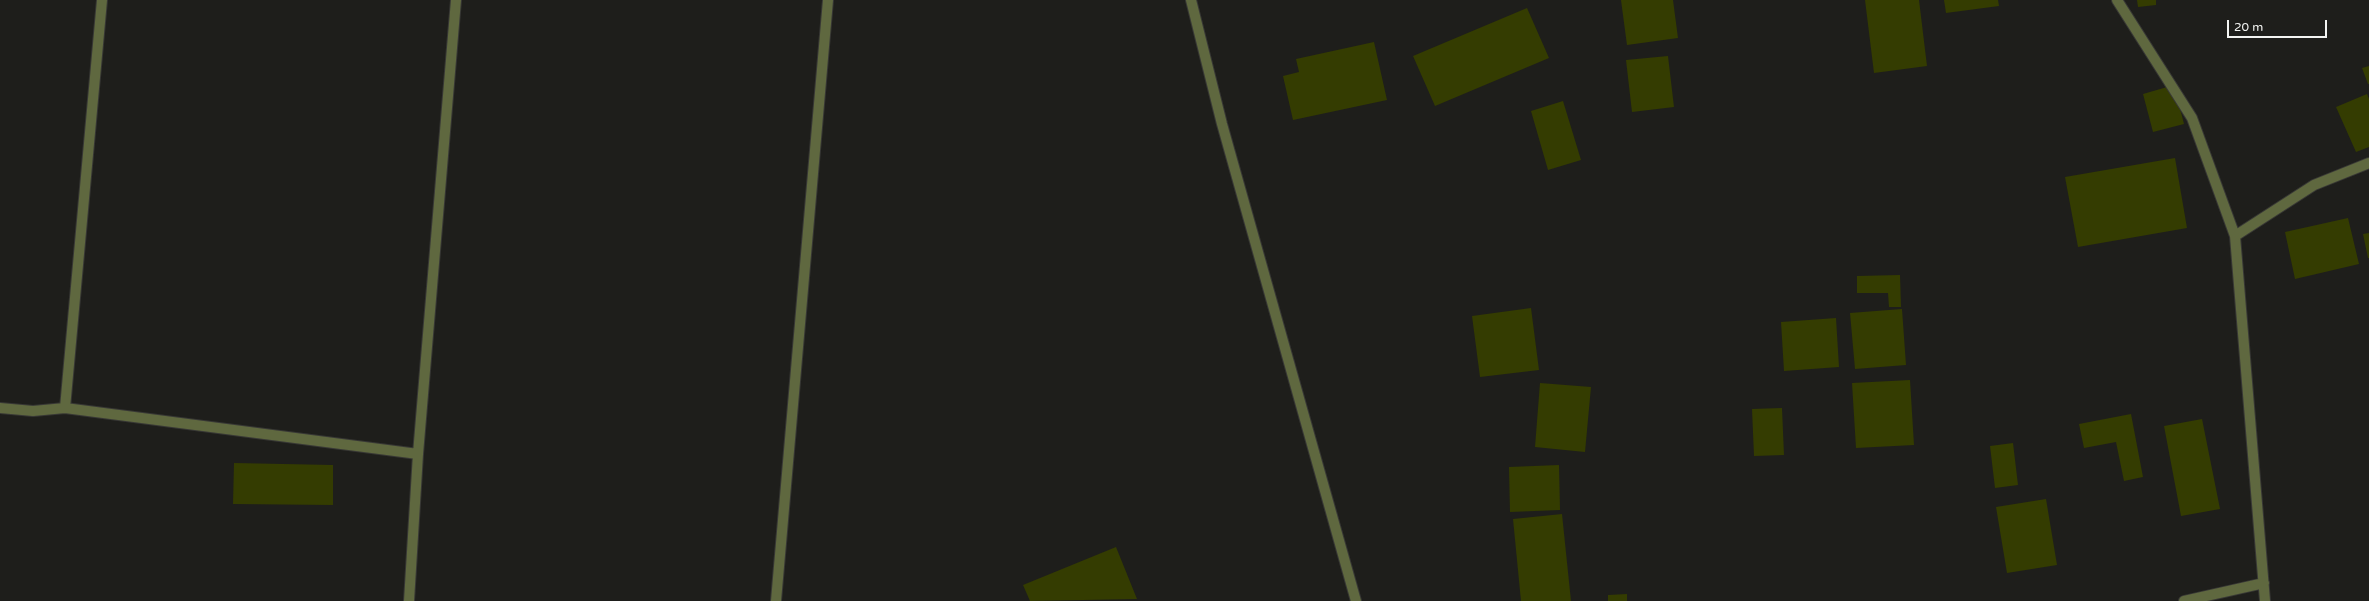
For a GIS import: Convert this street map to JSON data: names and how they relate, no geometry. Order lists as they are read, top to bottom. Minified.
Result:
{"scale_bar":"20 m"}
